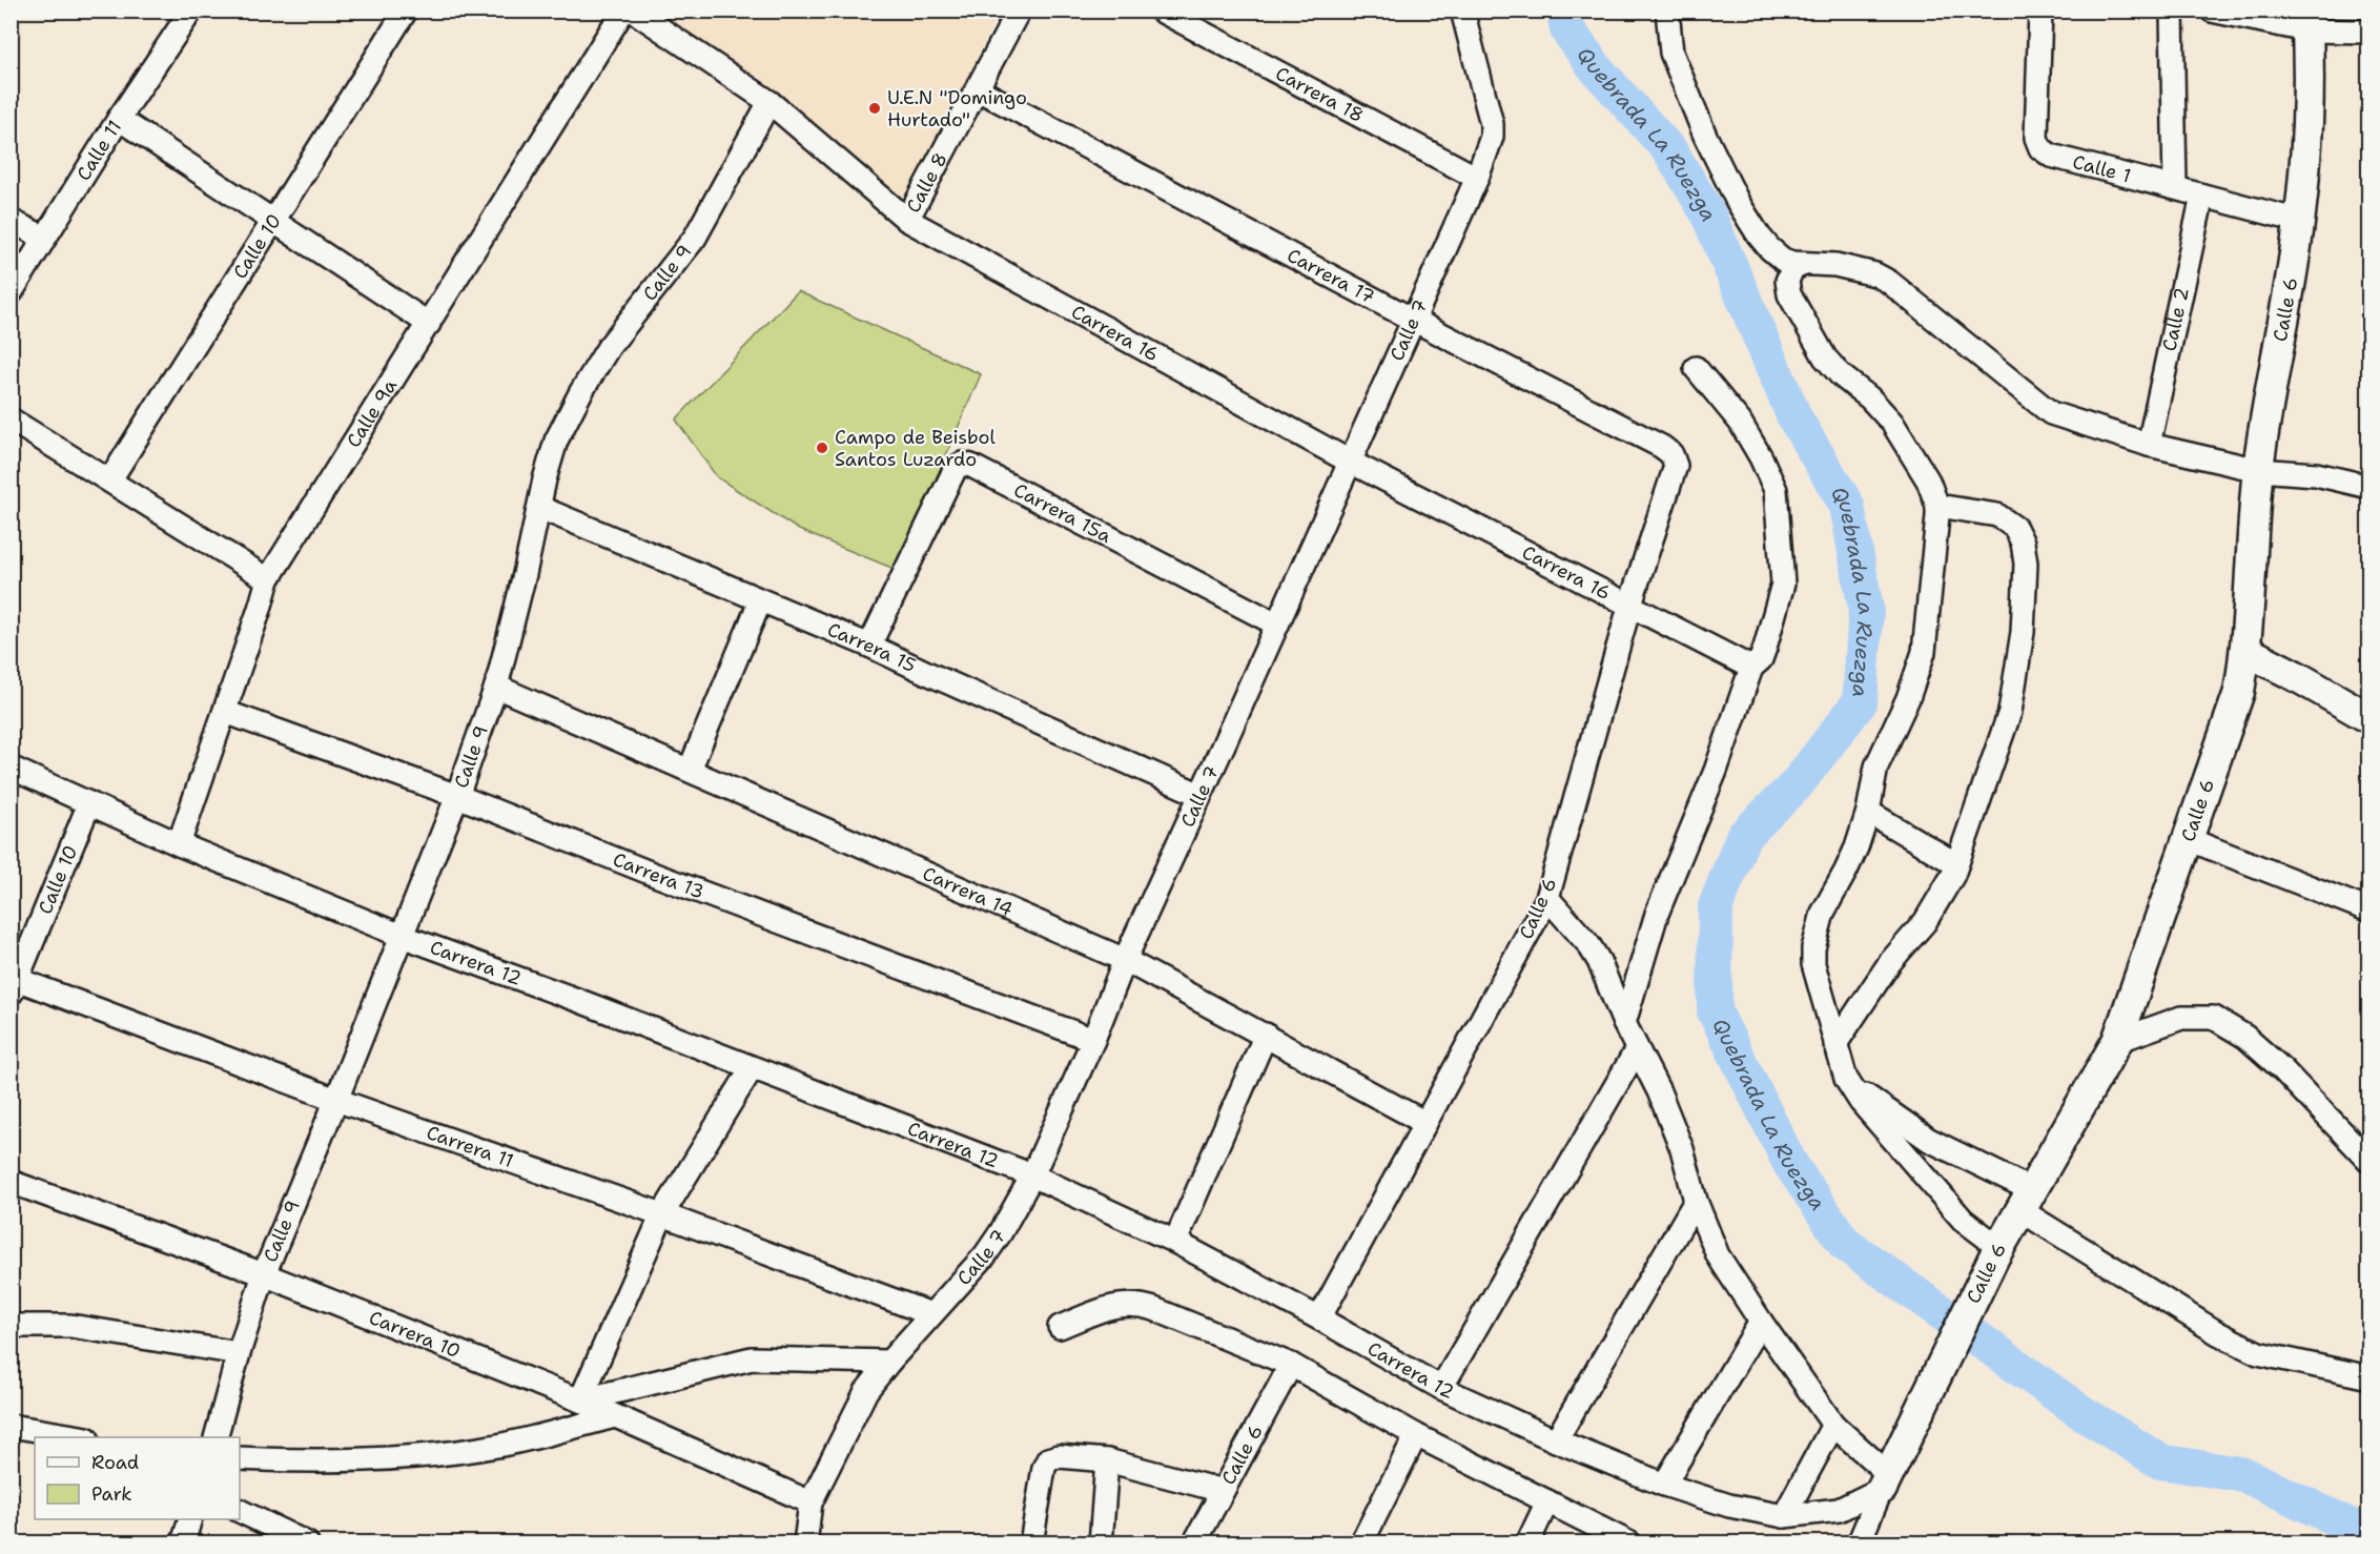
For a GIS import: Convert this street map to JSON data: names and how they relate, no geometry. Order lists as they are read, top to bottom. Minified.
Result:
{"streets":{"street":["Carrera 18","Calle 11","Calle 1","Calle 8","Calle 10","Calle 9","Carrera 17","Calle 6","Calle 2","Calle 7","Carrera 16","Calle 9a","Carrera 15a","Carrera 15","Carrera 13","Carrera 14","Carrera 12","Carrera 11","Carrera 10"]},"crossings":[["Carrera 18","Calle 7"],["Calle 1","Calle 6"],["Calle 1","Calle 2"],["Calle 8","Carrera 17"],["Calle 8","Carrera 16"],["Calle 10","Carrera 12"],["Calle 10","Carrera 11"],["Calle 9","Carrera 16"],["Calle 9","Carrera 15"],["Calle 9","Carrera 13"],["Calle 9","Carrera 14"],["Calle 9","Carrera 12"],["Calle 9","Carrera 11"],["Calle 9","Carrera 10"],["Carrera 17","Calle 6"],["Carrera 17","Calle 7"],["Calle 6","Carrera 16"],["Calle 6","Carrera 14"],["Calle 6","Carrera 12"],["Calle 7","Carrera 16"],["Calle 7","Carrera 15a"],["Calle 7","Carrera 15"],["Calle 7","Carrera 13"],["Calle 7","Carrera 14"],["Calle 7","Carrera 12"],["Calle 7","Carrera 11"],["Calle 7","Carrera 10"],["Calle 9a","Carrera 13"],["Calle 9a","Carrera 12"],["Carrera 15a","Carrera 15"]],"water":["Quebrada La Ruezga"],"places":["U.E.N \"Domingo Hurtado\"","Campo de Beisbol Santos Luzardo"],"legend":["Road","Park"]}
